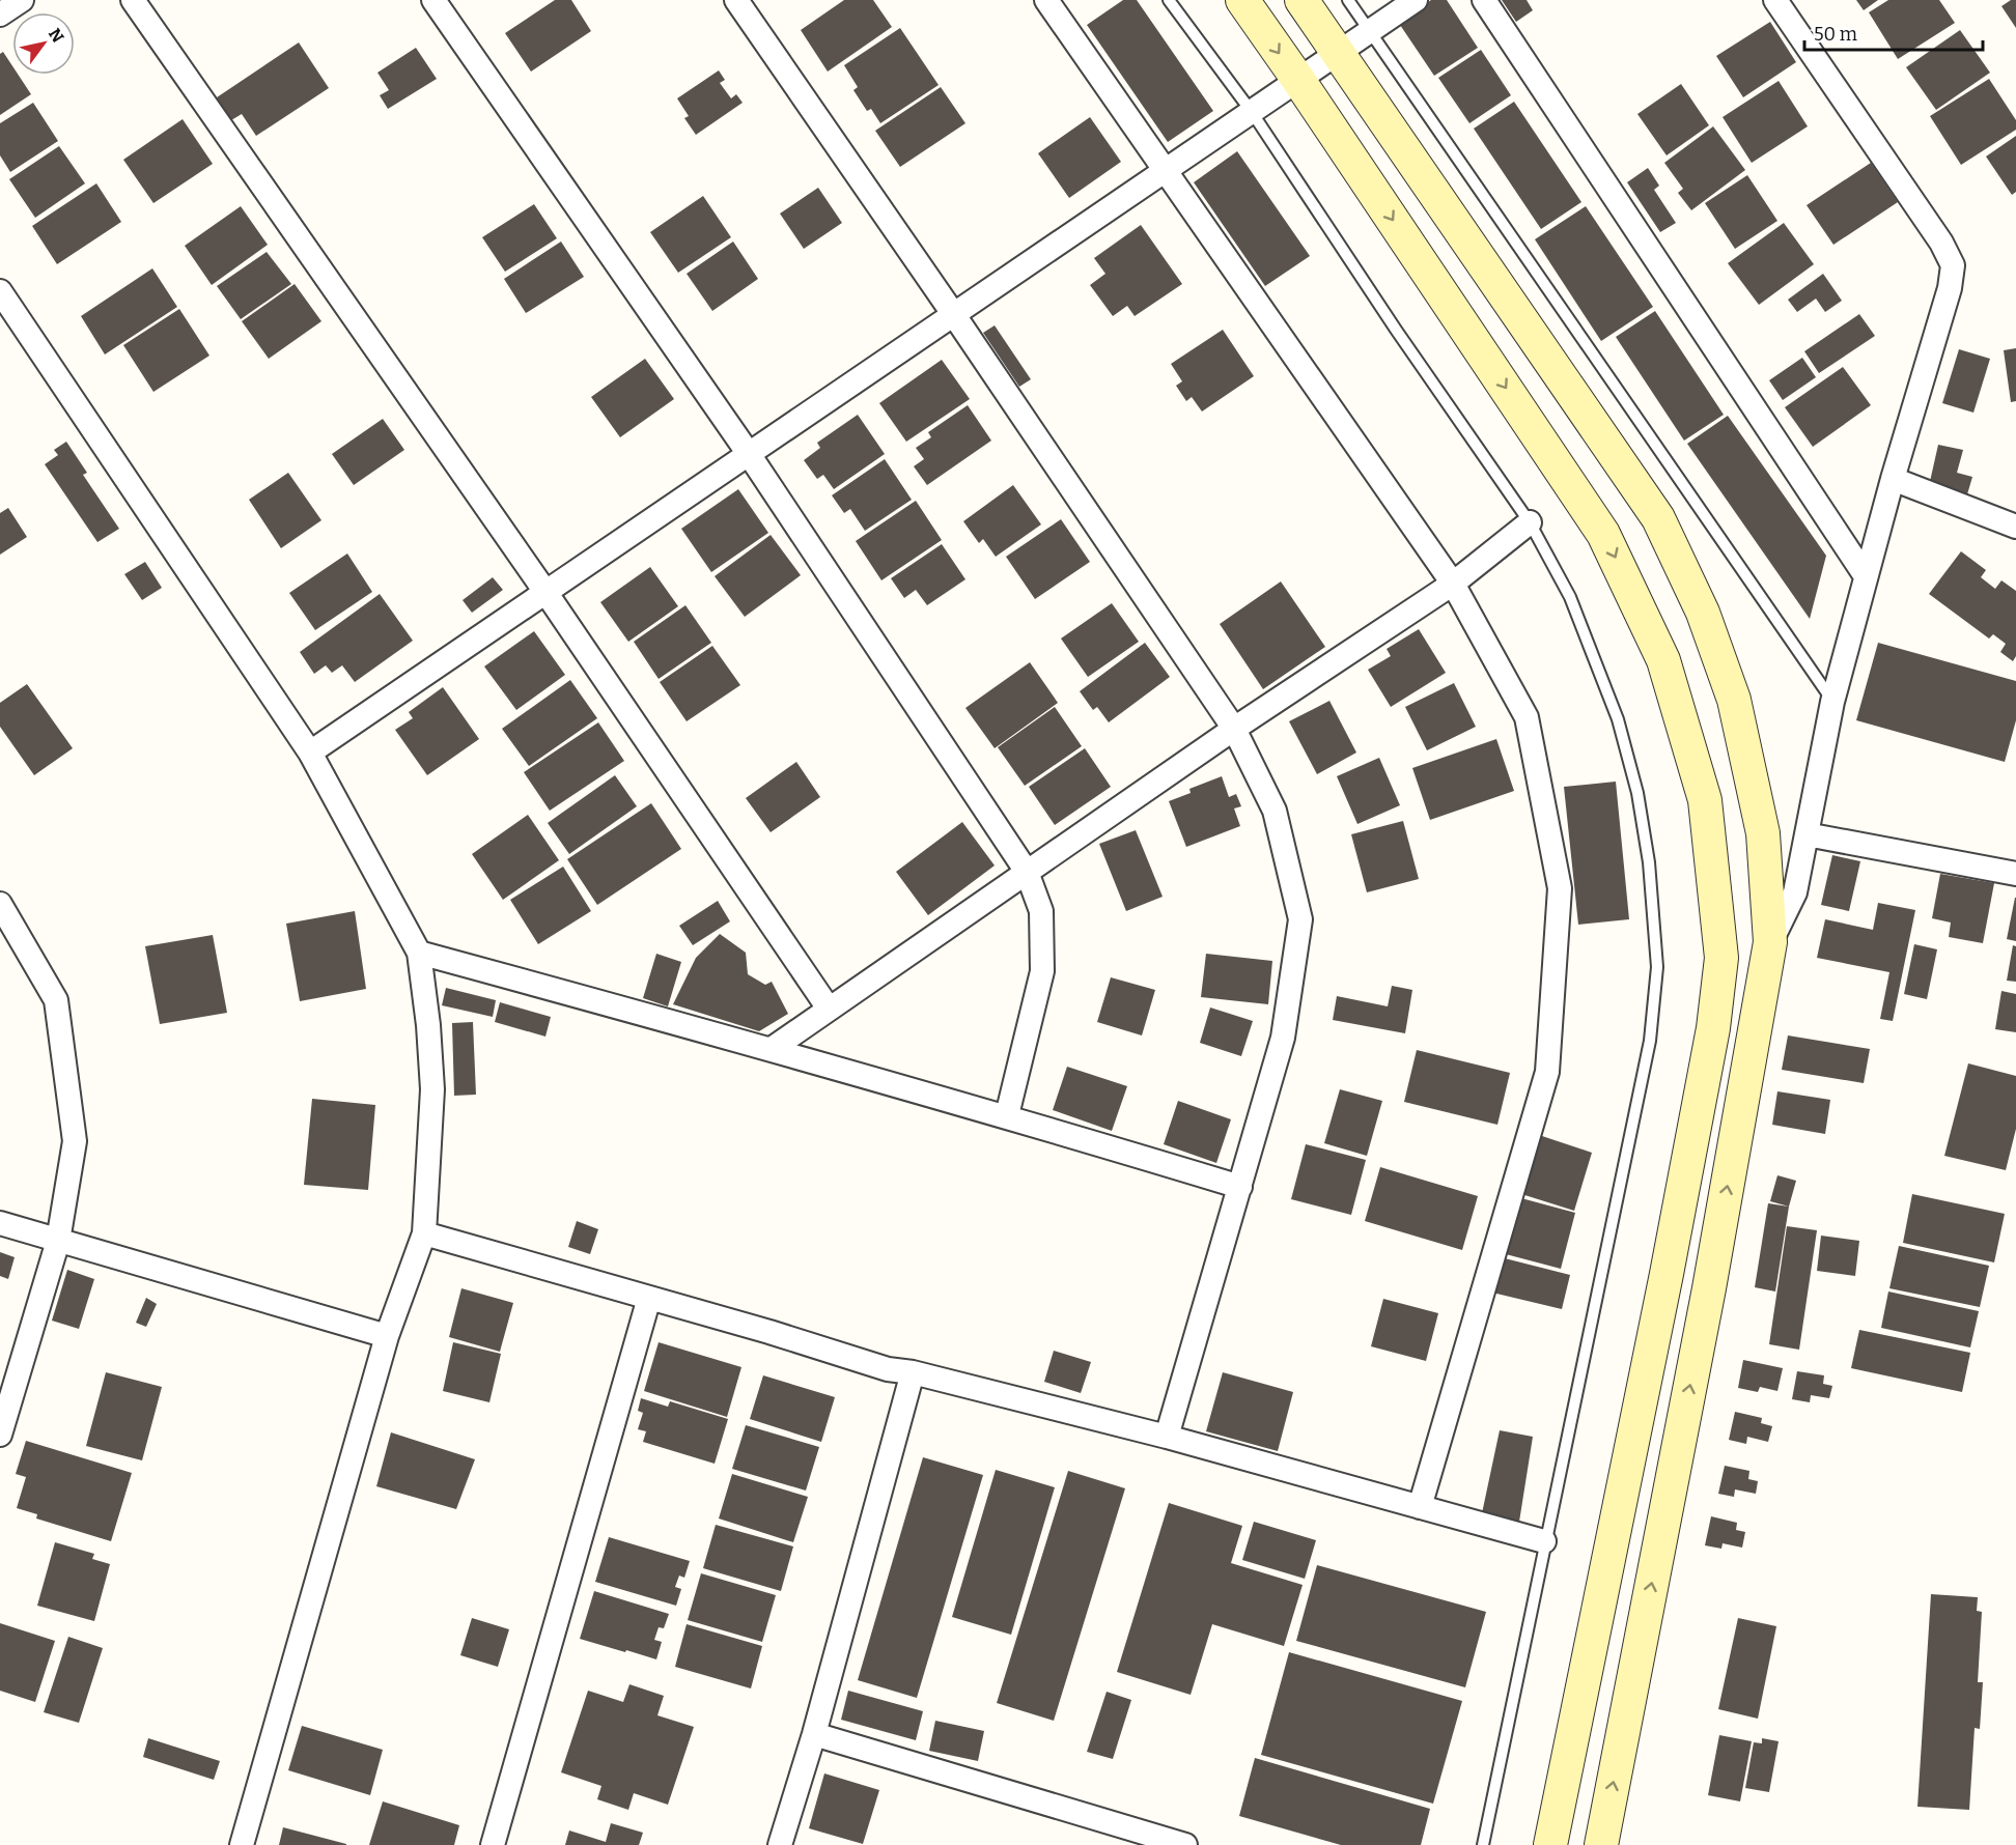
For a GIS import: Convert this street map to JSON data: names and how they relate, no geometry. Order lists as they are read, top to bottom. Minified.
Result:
{"scale_bar":"50 m","north":"top right"}
